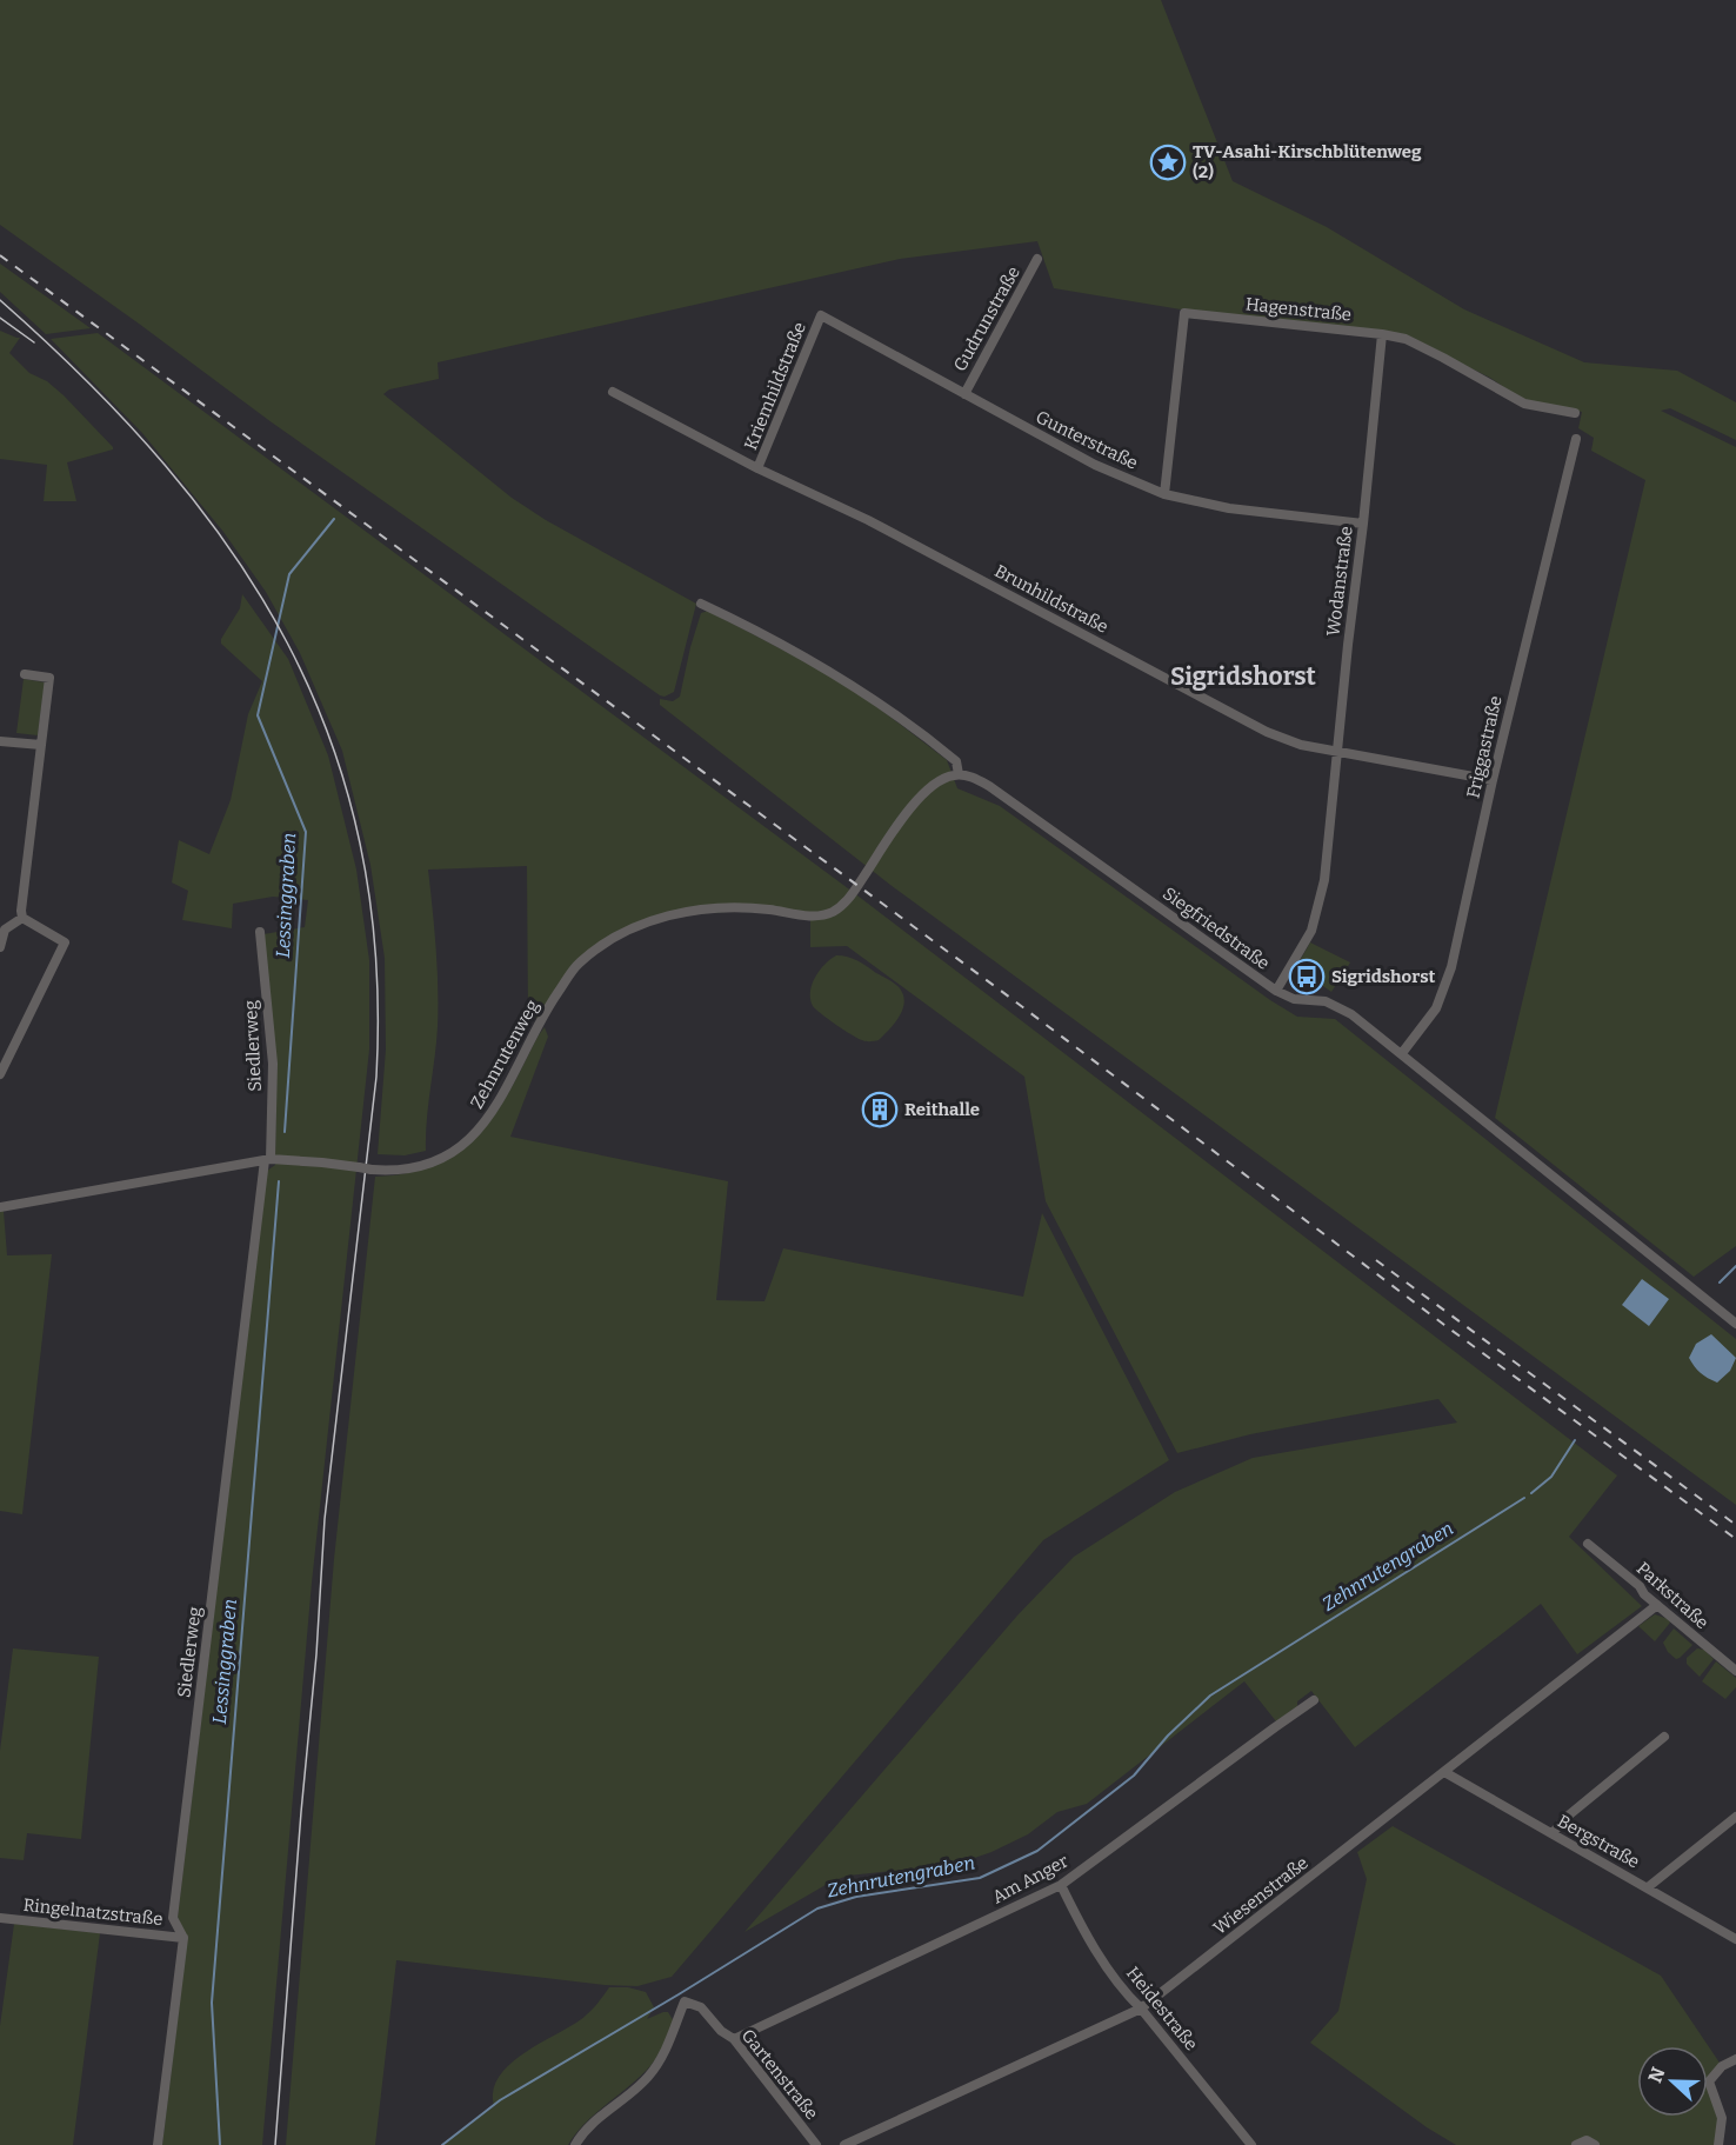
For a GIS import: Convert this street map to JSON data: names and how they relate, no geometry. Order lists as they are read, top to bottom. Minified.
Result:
{"streets":{"street":["Hagenstraße","Gudrunstraße","Kriemhildstraße","Gunterstraße","Wodanstraße","Brunhildstraße","Friggastraße","Siegfriedstraße","Siedlerweg","Zehnrutenweg","Parkstraße","Bergstraße","Am Anger","Wiesenstraße","Ringelnatzstraße","Heidestraße","Gartenstraße"]},"crossings":[["Hagenstraße","Gunterstraße"],["Hagenstraße","Wodanstraße"],["Gudrunstraße","Gunterstraße"],["Kriemhildstraße","Gunterstraße"],["Kriemhildstraße","Brunhildstraße"],["Gunterstraße","Wodanstraße"],["Wodanstraße","Brunhildstraße"],["Wodanstraße","Siegfriedstraße"],["Brunhildstraße","Friggastraße"],["Friggastraße","Siegfriedstraße"],["Siegfriedstraße","Zehnrutenweg"],["Siedlerweg","Zehnrutenweg"],["Siedlerweg","Ringelnatzstraße"],["Parkstraße","Wiesenstraße"],["Bergstraße","Wiesenstraße"],["Am Anger","Heidestraße"],["Am Anger","Gartenstraße"],["Wiesenstraße","Heidestraße"]],"districts":["Sigridshorst"],"water":["Lessinggraben","Zehnrutengraben"],"places":{"place":["TV-Asahi-Kirschblütenweg (2)"],"bus stop":["Sigridshorst"],"building":["Reithalle"]},"north":"left"}
